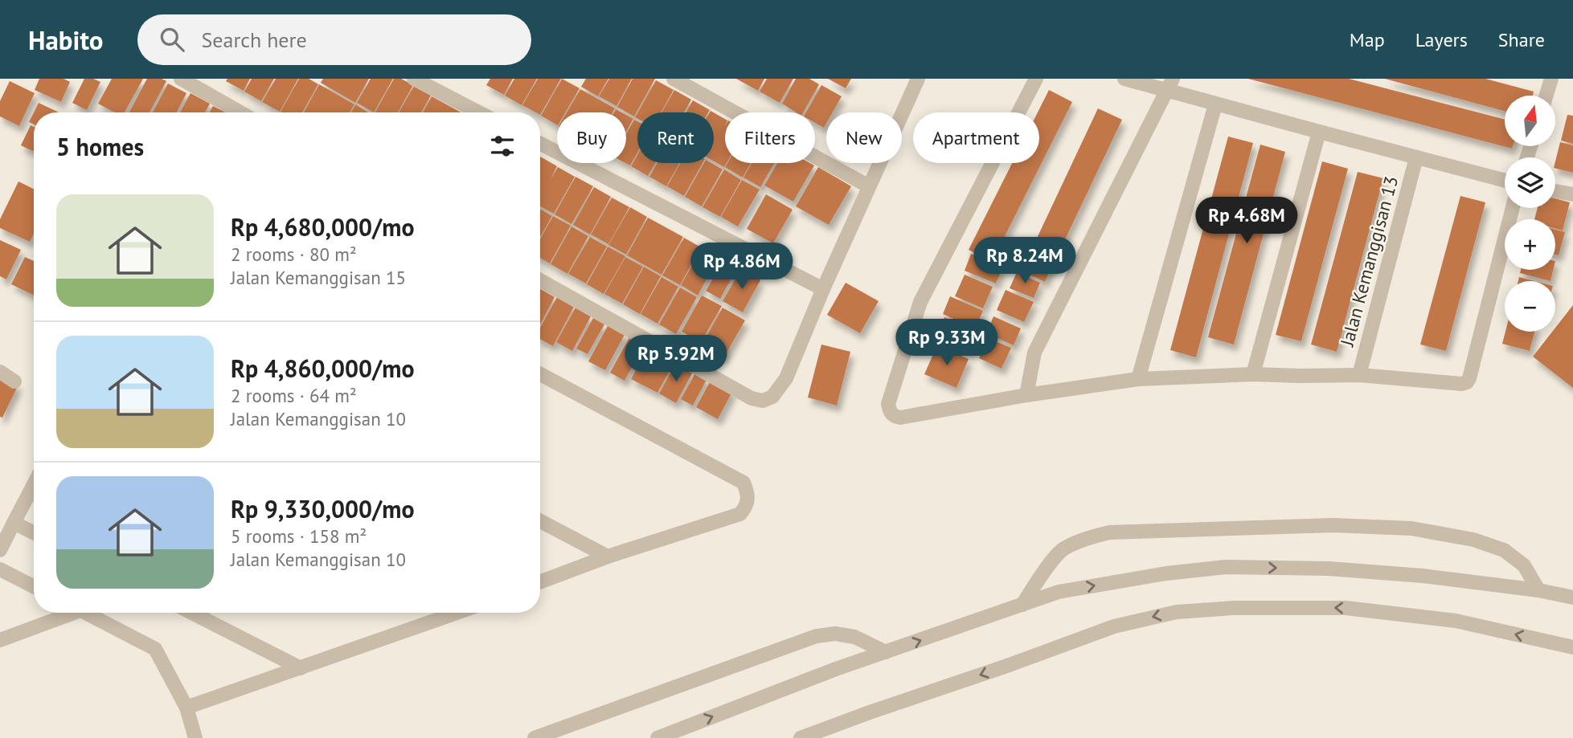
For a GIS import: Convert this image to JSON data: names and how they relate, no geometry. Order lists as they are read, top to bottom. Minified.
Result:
{"streets":{"street":["Jalan Kemanggisan 13"]},"north":"top","page":{"header":"Habito","search":"Search here","nav":["Map","Layers","Share"],"map_buttons":["+","−"],"chip":["Buy","Rent","Filters","New","Apartment"],"heading":"5 homes","list":[{"name":"Rp 4,680,000/mo","note":"2 rooms · 80 m² · Jalan Kemanggisan 15"},{"name":"Rp 4,860,000/mo","note":"2 rooms · 64 m² · Jalan Kemanggisan 10"},{"name":"Rp 9,330,000/mo","note":"5 rooms · 158 m² · Jalan Kemanggisan 10"}],"price":["Rp 4.68M","Rp 8.24M","Rp 4.86M","Rp 9.33M","Rp 5.92M"]}}
